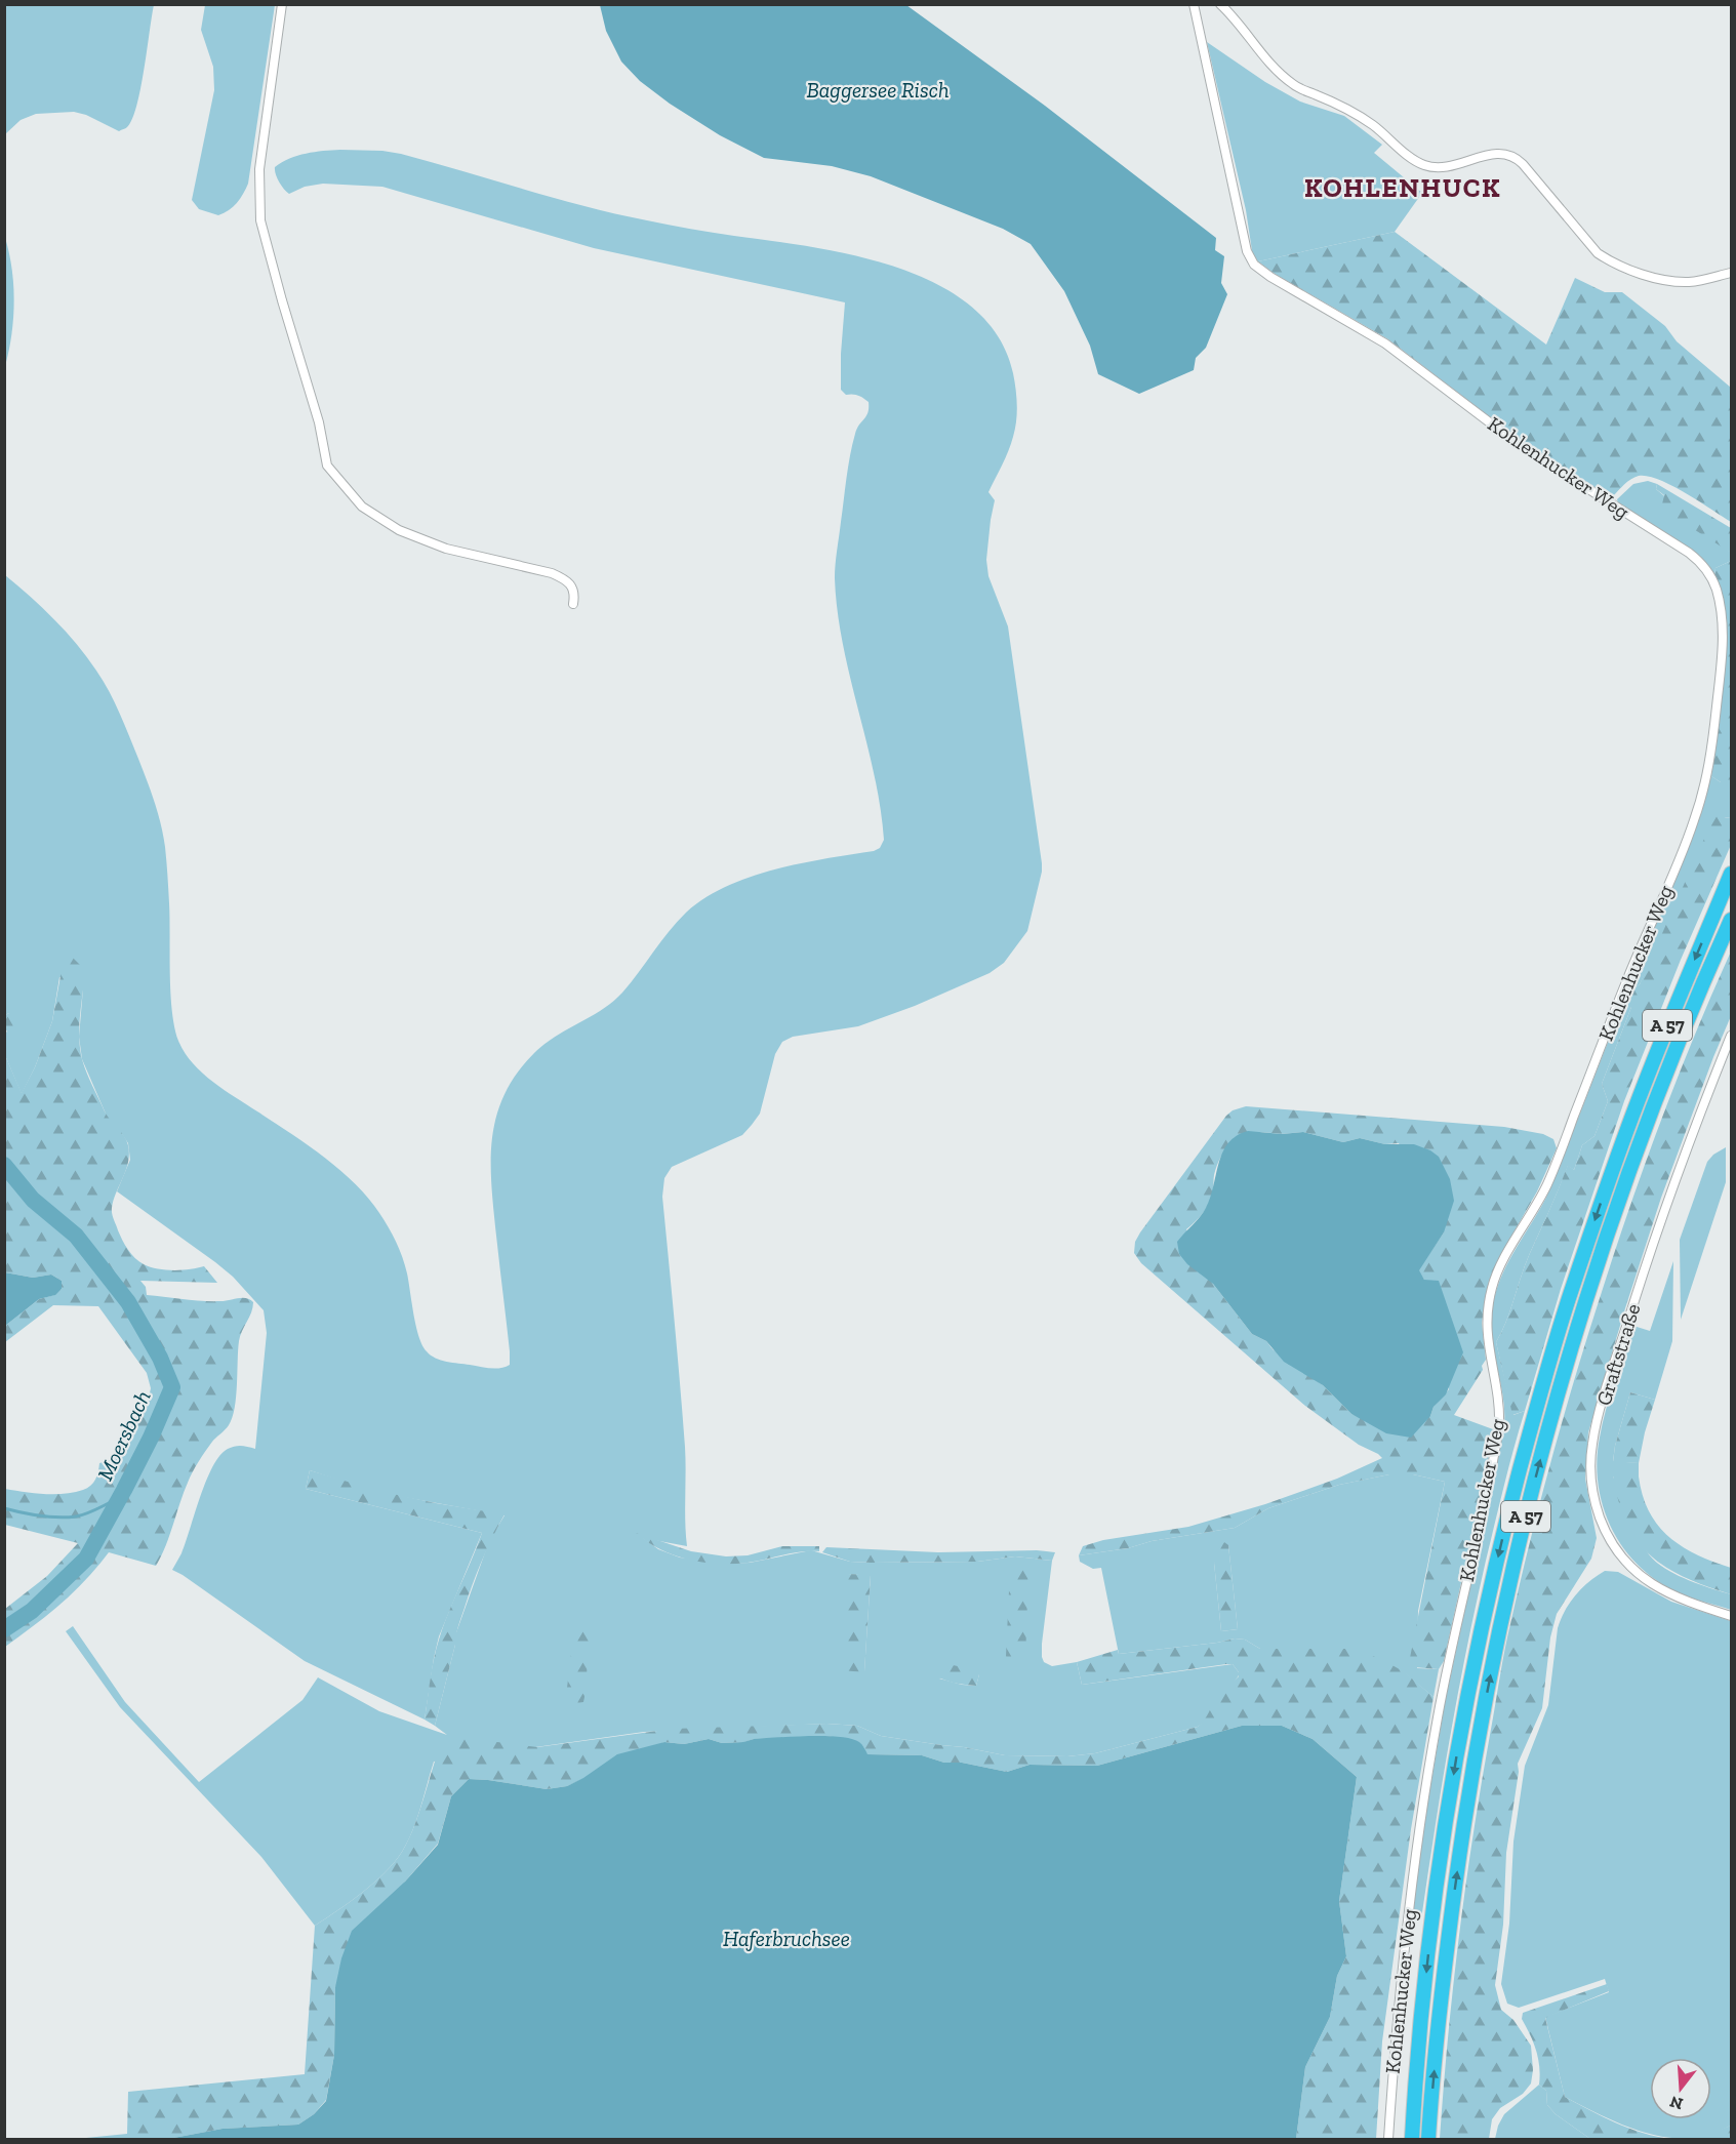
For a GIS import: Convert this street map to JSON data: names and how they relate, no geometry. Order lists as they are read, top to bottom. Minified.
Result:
{"streets":{"highway":["A 57"],"street":["Kohlenhucker Weg","Graftstraße"]},"districts":["KOHLENHUCK"],"water":["Baggersee Risch","Moersbach","Haferbruchsee"],"north":"bottom"}
